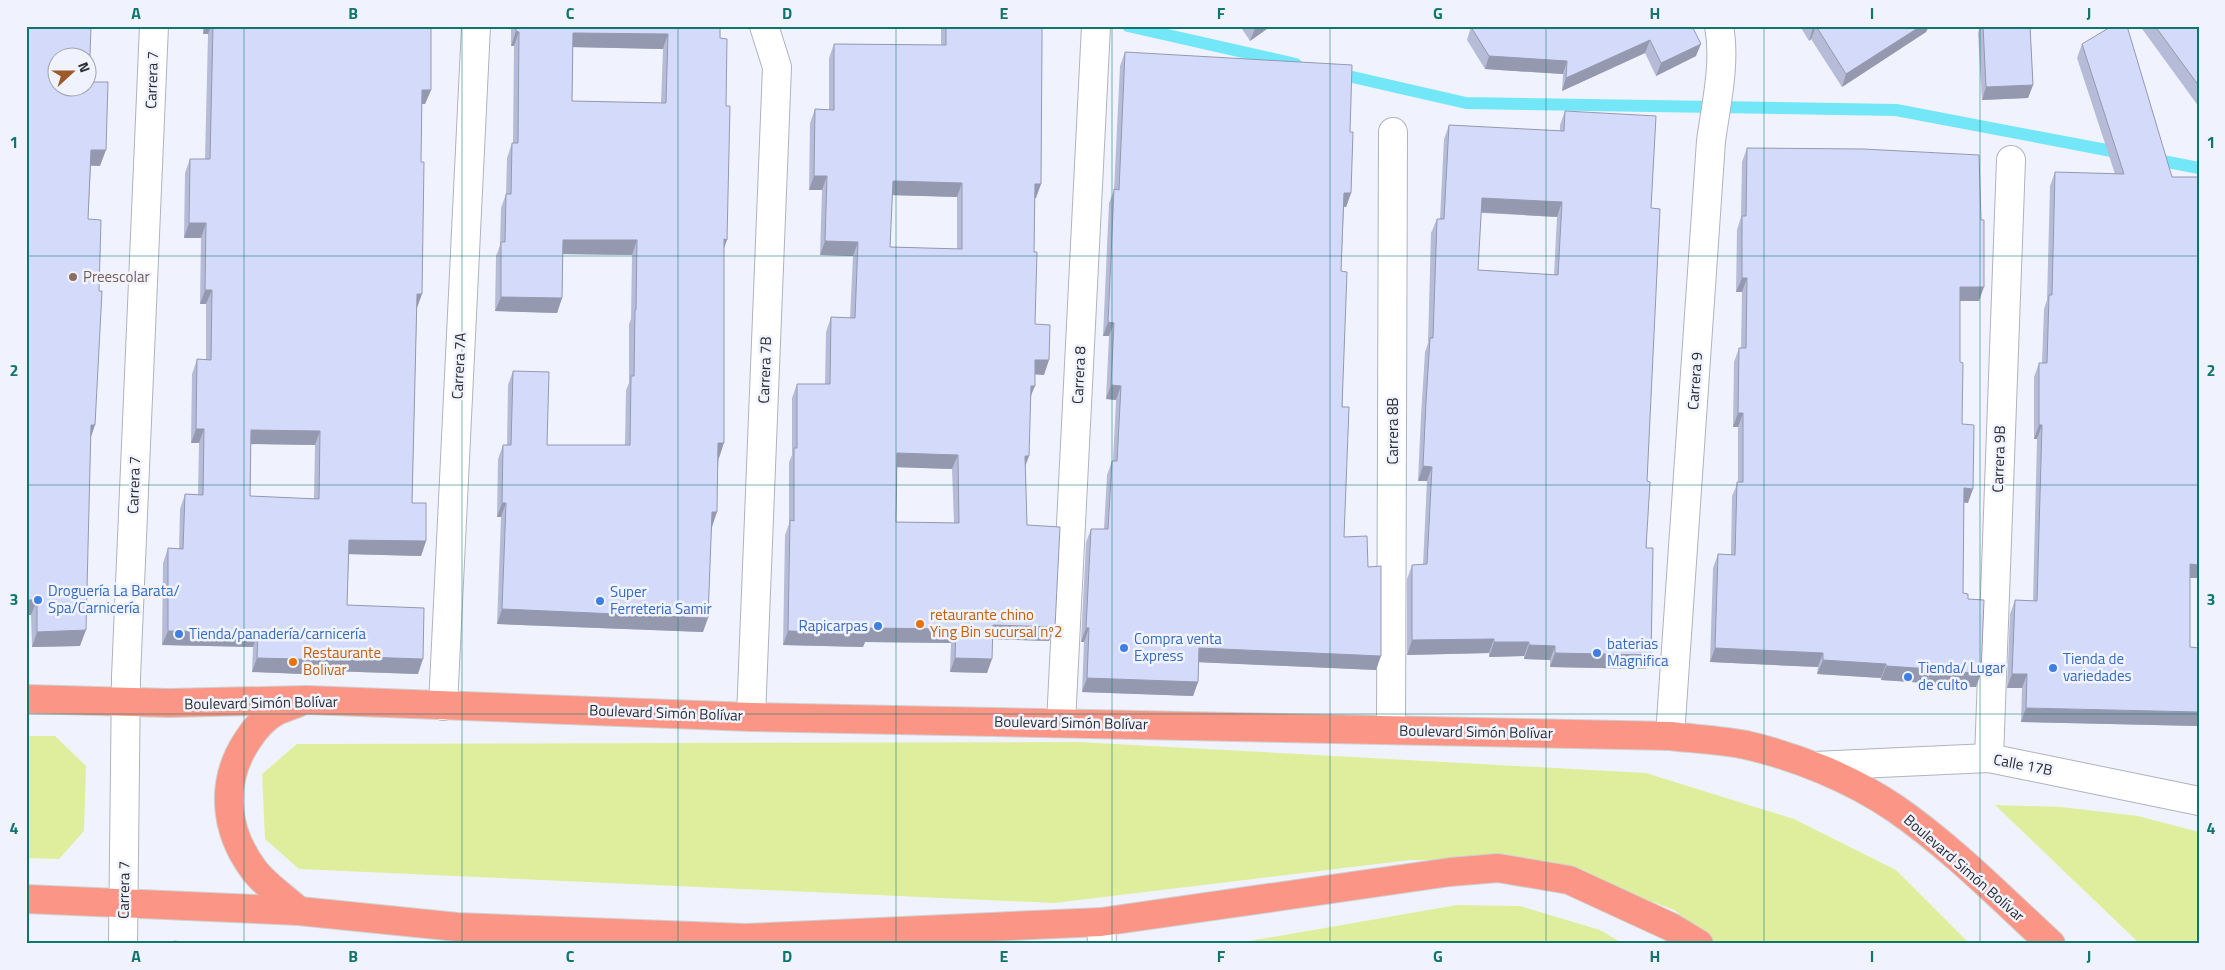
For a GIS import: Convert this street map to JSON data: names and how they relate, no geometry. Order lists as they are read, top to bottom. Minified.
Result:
{"streets":{"highway":["Boulevard Simón Bolívar"],"street":["Carrera 7","Carrera 7A","Carrera 7B","Carrera 8","Carrera 9","Carrera 8B","Carrera 9B","Calle 17B"]},"crossings":[["Carrera 7","Boulevard Simón Bolívar"],["Carrera 7A","Boulevard Simón Bolívar"],["Carrera 7B","Boulevard Simón Bolívar"],["Carrera 8","Boulevard Simón Bolívar"],["Carrera 9","Boulevard Simón Bolívar"],["Carrera 8B","Boulevard Simón Bolívar"],["Carrera 9B","Calle 17B"],["Boulevard Simón Bolívar","Calle 17B"]],"places":["Preescolar","Droguería La Barata/ Spa/Carnicería","Super Ferreteria Samir","retaurante chino Ying Bin sucursal nº2","Rapicarpas","Tienda/panadería/carnicería","Compra venta Express","baterias Magnifica","Restaurante Bolivar","Tienda de variedades","Tienda/ Lugar de culto"],"north":"right","grid":{"columns":["A","B","C","D","E","F","G","H","I","J"],"rows":["1","2","3","4"]}}
